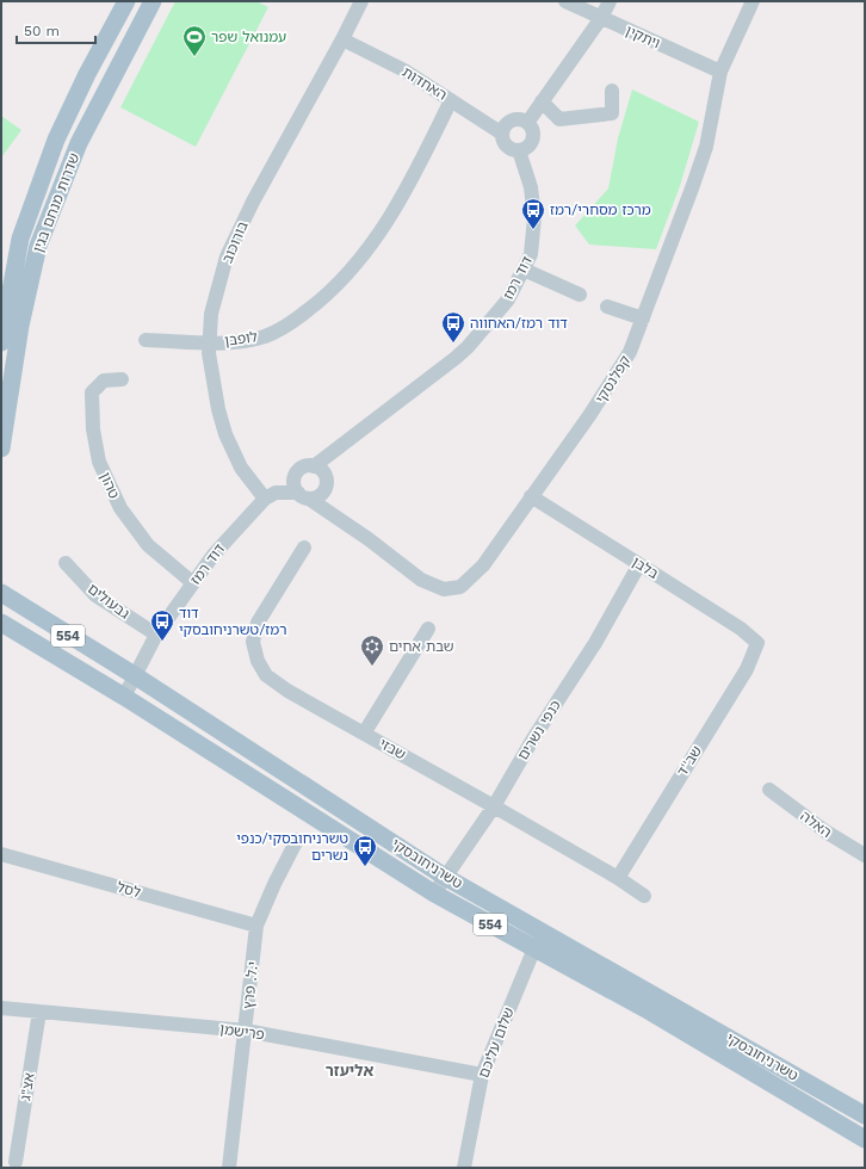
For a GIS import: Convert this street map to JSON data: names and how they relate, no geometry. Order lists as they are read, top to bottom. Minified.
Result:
{"streets":{"main road":["שדרות מנחם בגין","554","טשרניחובסקי"],"street":["ויתקין","האחדות","בורוכוב","דוד רמז","לופבן","קפלנסקי","טהון","בלבן","גבעולים","כנפי נשרים","שבזי","שב''ד","האלה","לסל","י.ל. פרץ","פרישמן","שלום עליכם","אצ\"ג"]},"crossings":[["ויתקין","קפלנסקי"],["האחדות","בורוכוב"],["האחדות","דוד רמז"],["האחדות","לופבן"],["בורוכוב","דוד רמז"],["בורוכוב","לופבן"],["דוד רמז","קפלנסקי"],["דוד רמז","טהון"],["דוד רמז","גבעולים"],["דוד רמז","טשרניחובסקי"],["קפלנסקי","בלבן"],["בלבן","כנפי נשרים"],["בלבן","שב''ד"],["כנפי נשרים","שבזי"],["כנפי נשרים","טשרניחובסקי"],["שבזי","שב''ד"],["טשרניחובסקי","שלום עליכם"],["לסל","י.ל. פרץ"],["י.ל. פרץ","פרישמן"],["פרישמן","שלום עליכם"],["פרישמן","אצ\"ג"]],"districts":["אליעזר"],"places":{"sports":["עמנואל שפר"],"bus stop":["מרכז מסחרי/רמז","דוד רמז/האחווה","דוד רמז/טשרניחובסקי","טשרניחובסקי/כנפי נשרים"],"synagogue":["שבת אחים"]},"scale_bar":"50 m"}
